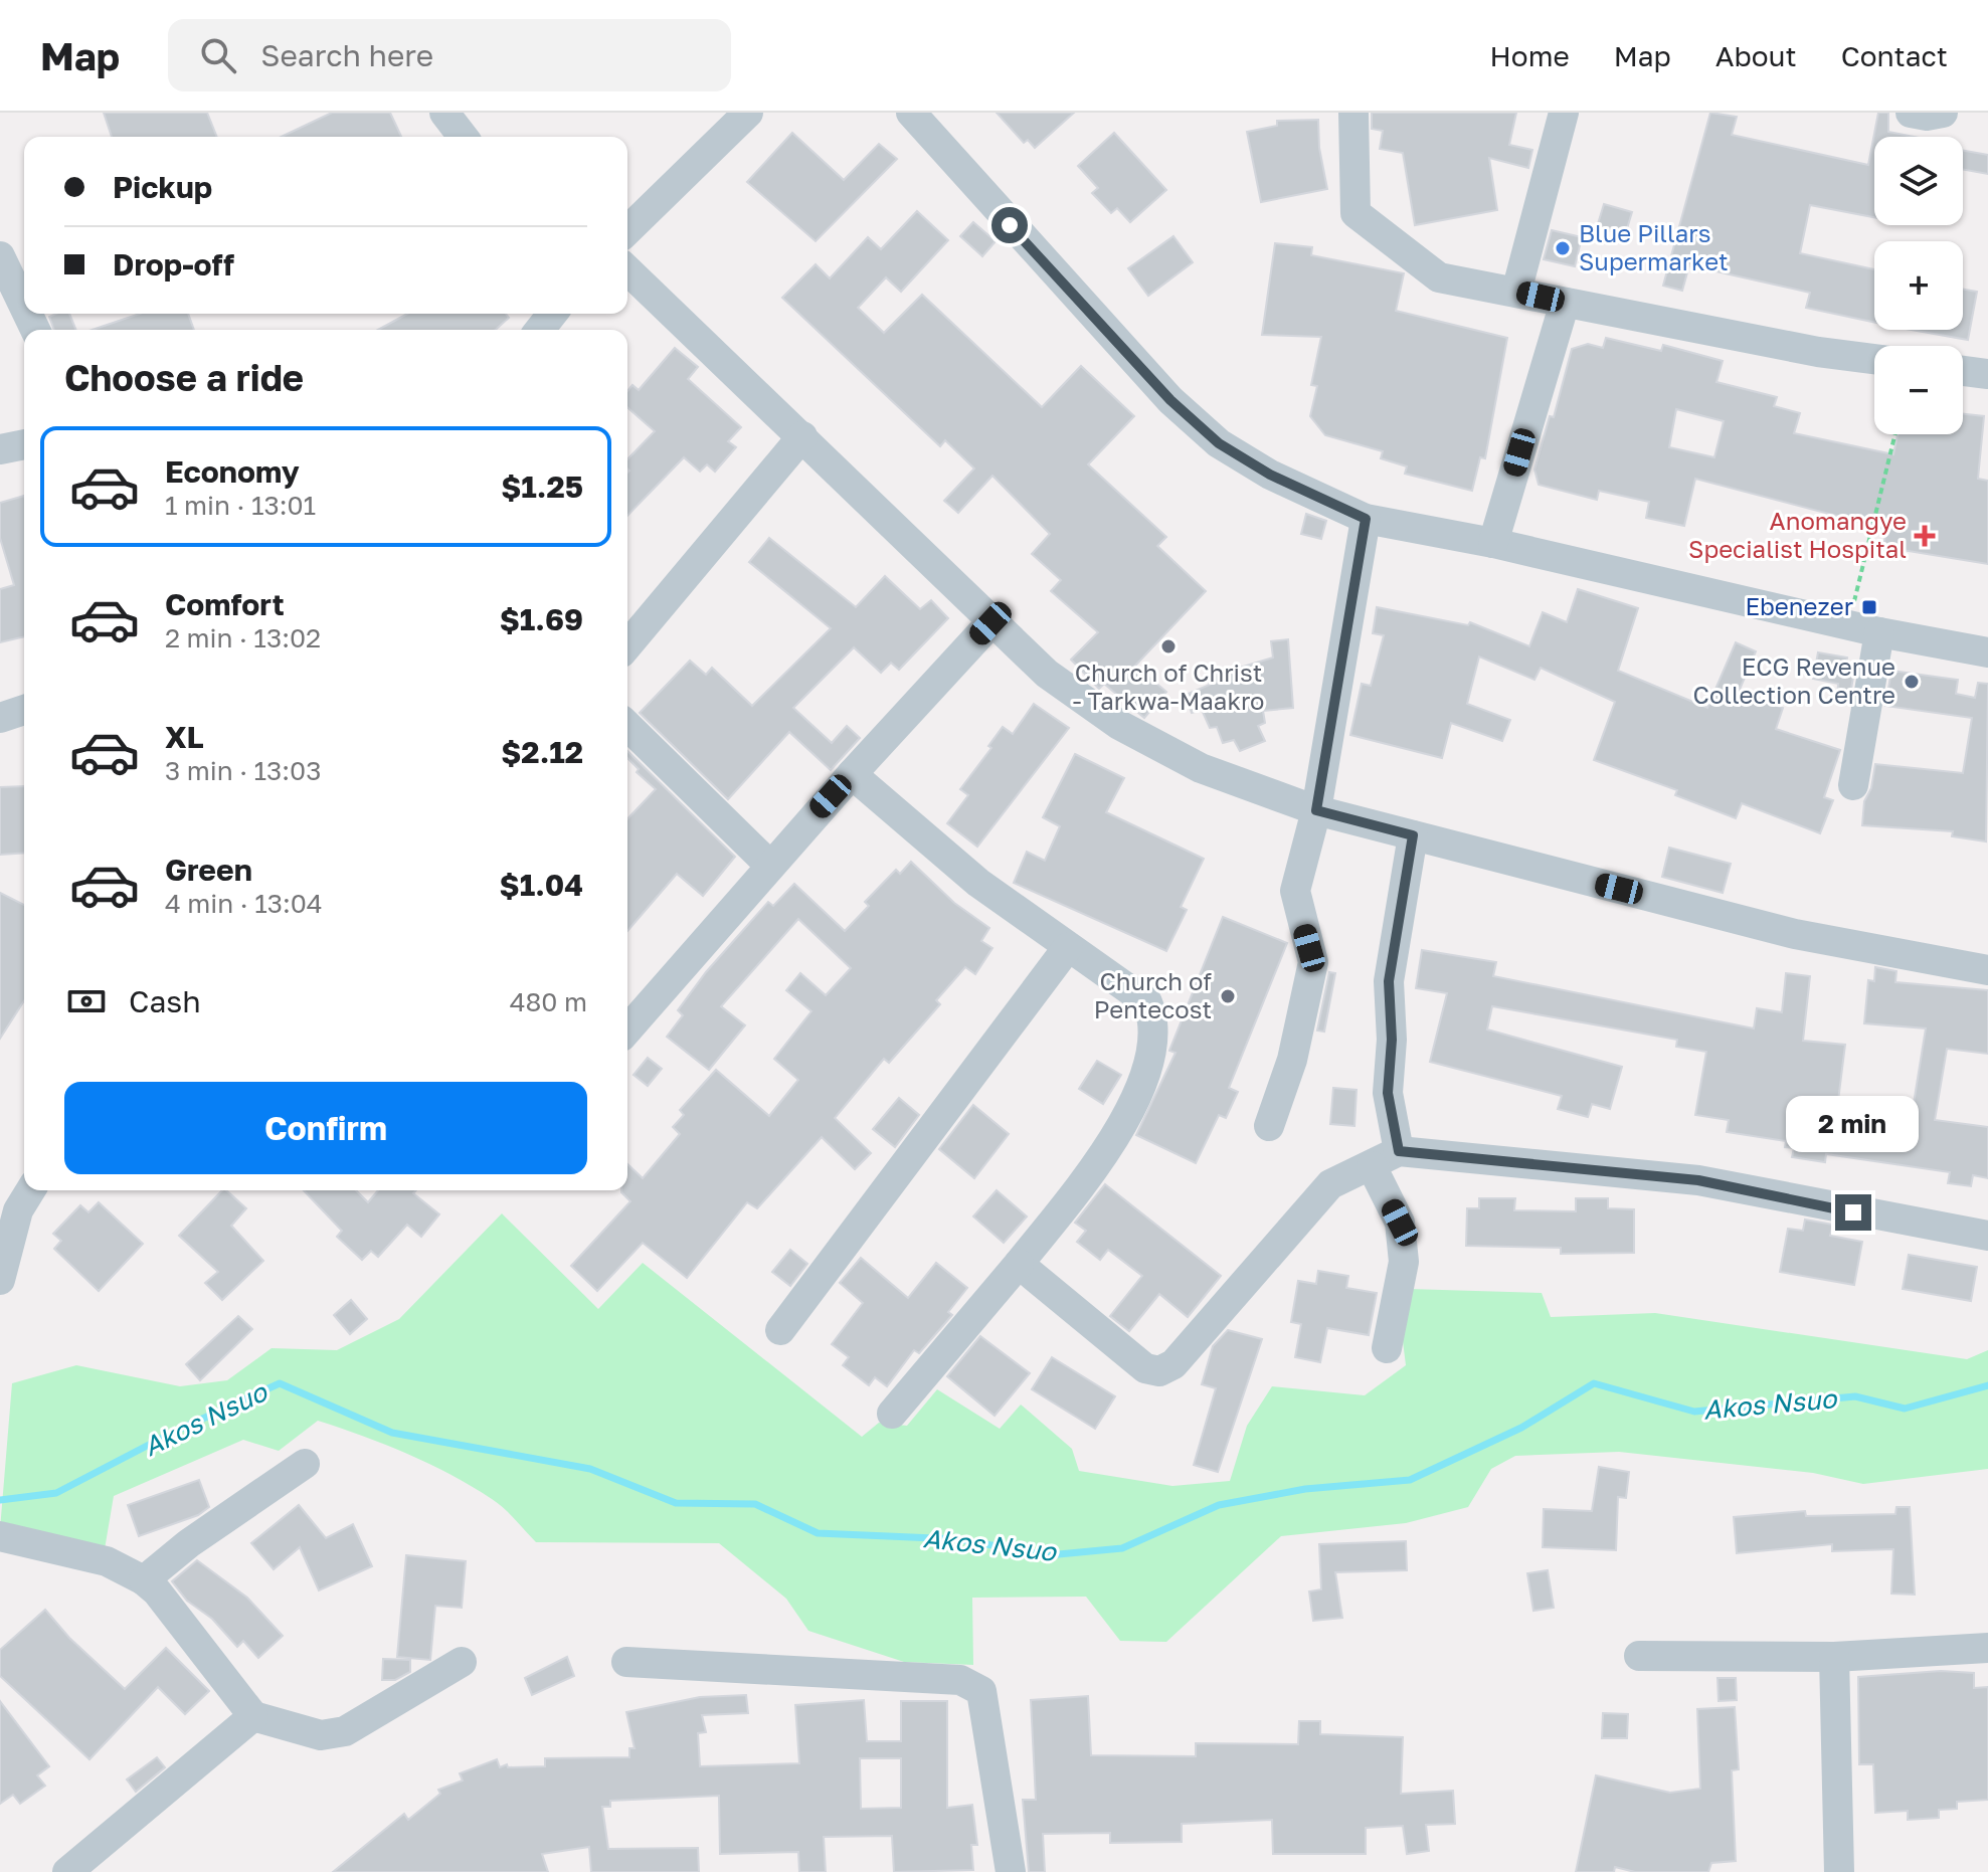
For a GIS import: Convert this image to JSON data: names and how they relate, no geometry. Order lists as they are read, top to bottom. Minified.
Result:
{"water":["Akos Nsuo"],"places":{"other":["Blue Pillars Supermarket","Church of Christ - Tarkwa-Maakro","ECG Revenue Collection Centre","Church of Pentecost"],"health":["Anomangye Specialist Hospital"],"transit":["Ebenezer"]},"page":{"header":"Map","search":"Search here","nav":["Home","Map","About","Contact"],"map_buttons":["+","−"],"banner":["Pickup","Drop-off"],"heading":"Choose a ride","list":[{"name":"Economy","note":"1 min · 13:01","value":"$1.25"},{"name":"Comfort","note":"2 min · 13:02","value":"$1.69"},{"name":"XL","note":"3 min · 13:03","value":"$2.12"},{"name":"Green","note":"4 min · 13:04","value":"$1.04"}],"pay":["Cash","480 m"],"buttons":"Confirm","bubble":"2 min"}}
